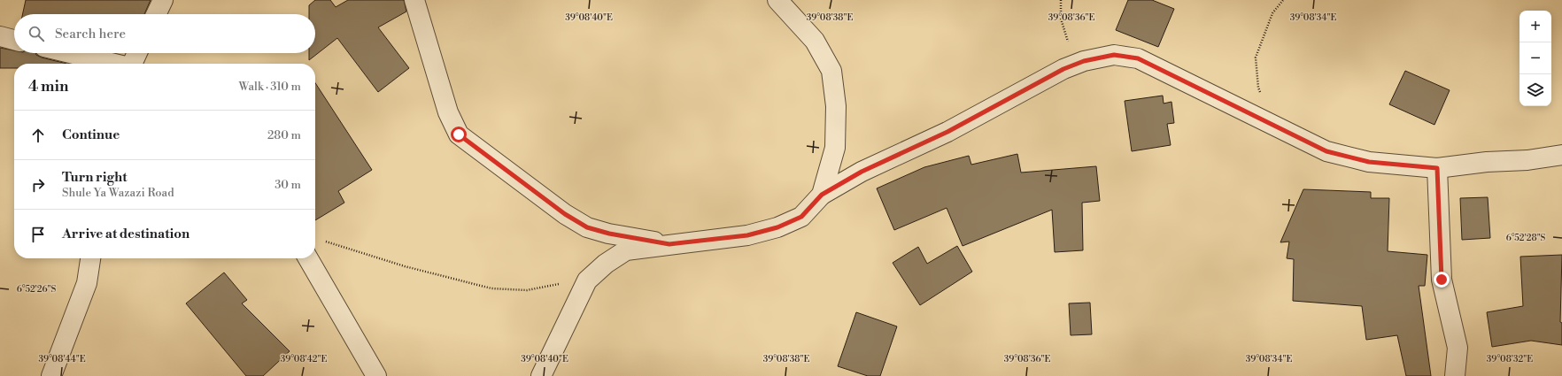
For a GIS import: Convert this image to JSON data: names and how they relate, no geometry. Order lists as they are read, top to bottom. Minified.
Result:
{"page":{"map_buttons":["+","−"],"search":"Search here","heading":["4 min","Walk · 310 m"],"list":[["Continue","280 m"],["Turn right","Shule Ya Wazazi Road","30 m"],"Arrive at destination"]},"coordinates":["39°08'40\"E","39°08'38\"E","39°08'36\"E","39°08'34\"E","6°52'28\"S","6°52'26\"S","39°08'44\"E","39°08'42\"E","39°08'32\"E"]}
